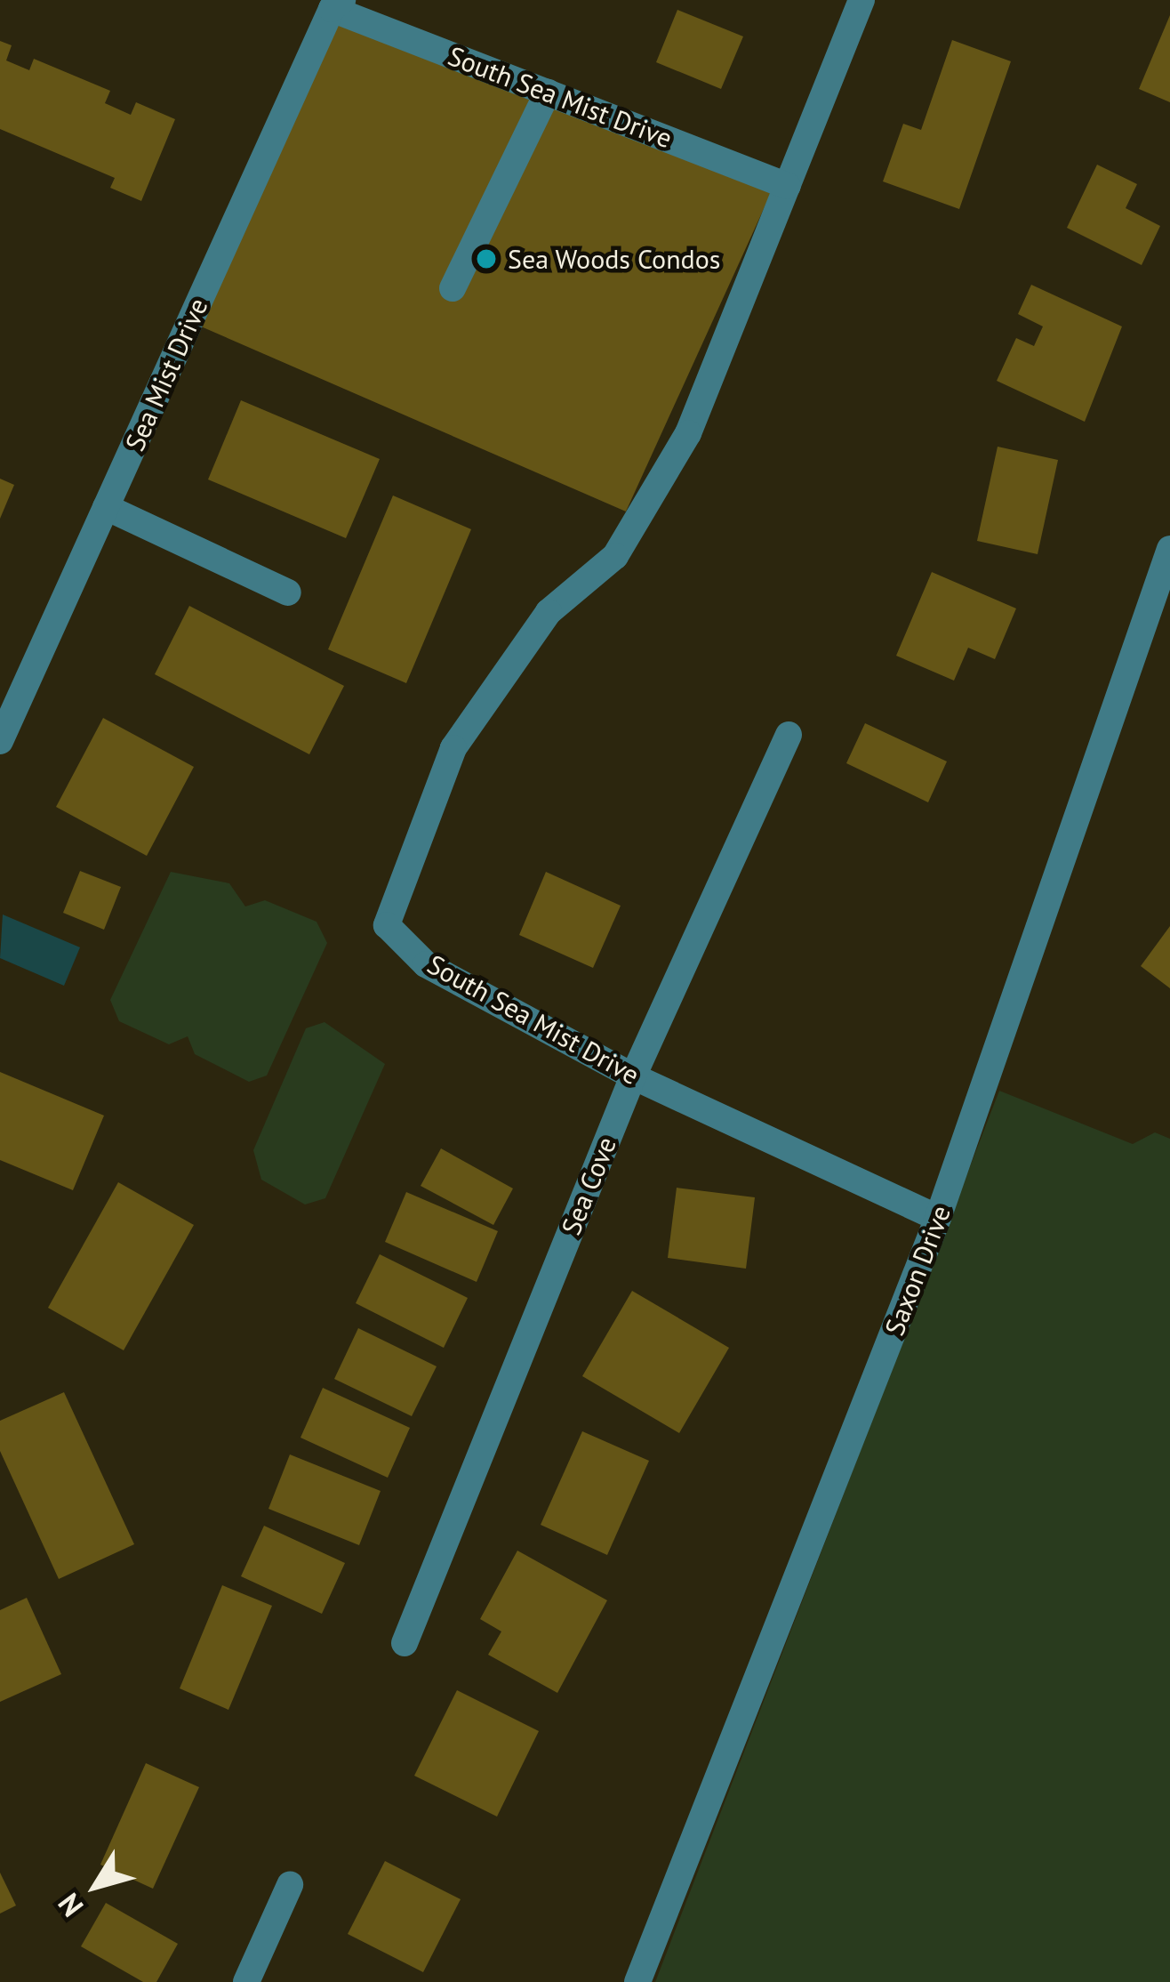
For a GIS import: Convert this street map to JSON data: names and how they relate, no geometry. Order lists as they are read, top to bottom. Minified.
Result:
{"streets":{"street":["South Sea Mist Drive","Sea Mist Drive","Sea Cove","Saxon Drive"]},"crossings":[["South Sea Mist Drive","Sea Mist Drive"],["South Sea Mist Drive","Sea Cove"],["South Sea Mist Drive","Saxon Drive"]],"places":["Sea Woods Condos"],"north":"bottom left"}
